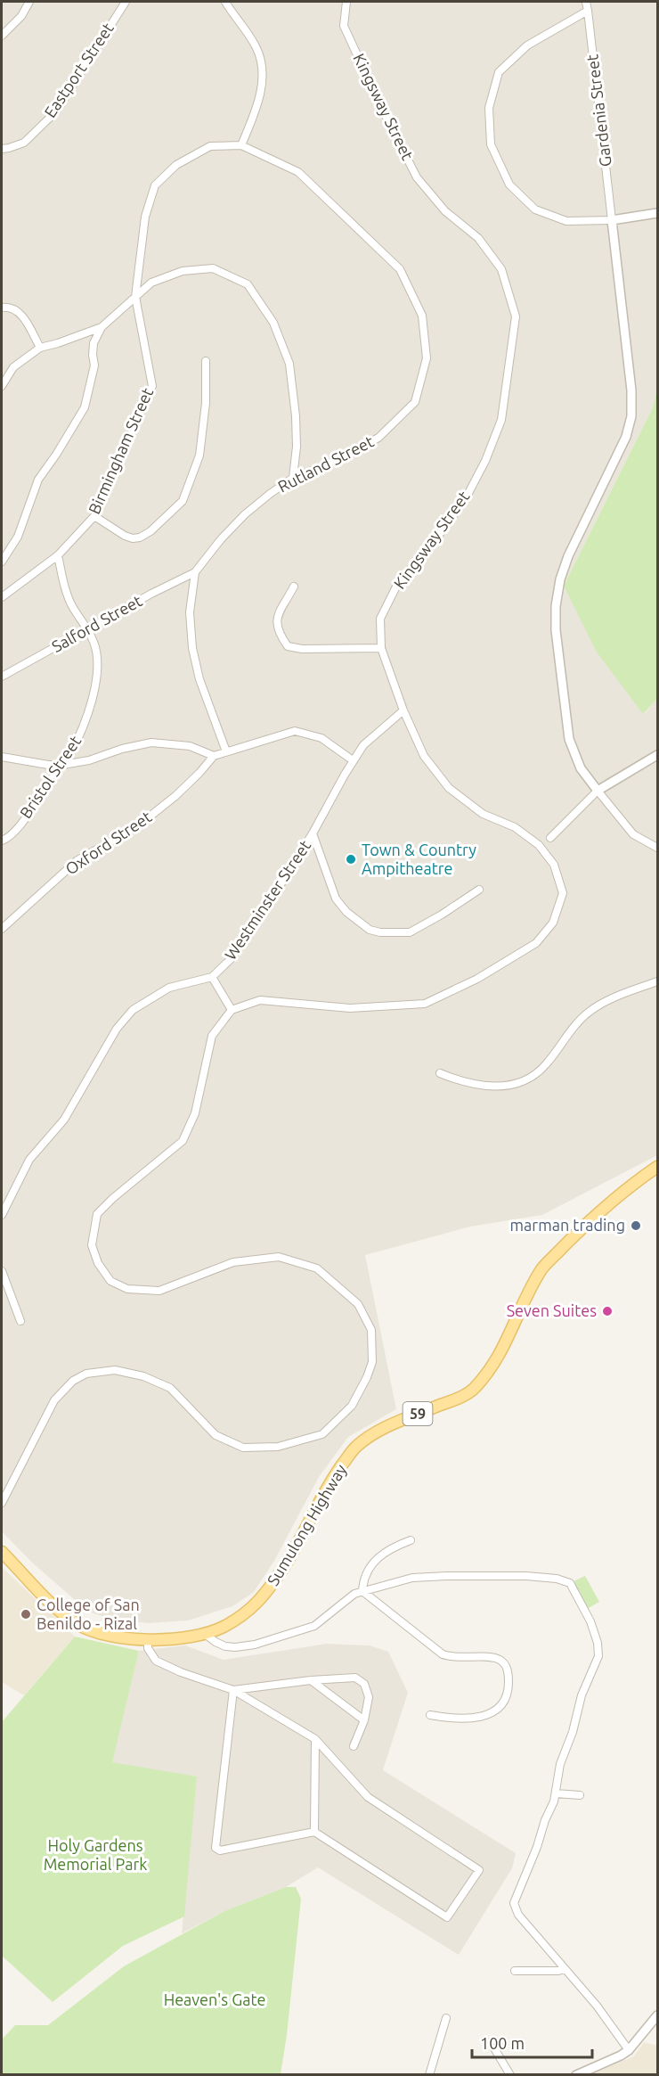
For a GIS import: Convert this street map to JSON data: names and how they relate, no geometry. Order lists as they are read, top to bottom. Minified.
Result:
{"streets":{"main road":["59","Sumulong Highway"],"street":["Eastport Street","Kingsway Street","Gardenia Street","Birmingham Street","Rutland Street","Salford Street","Bristol Street","Oxford Street","Westminster Street"]},"crossings":[["Kingsway Street","Westminster Street"],["Birmingham Street","Rutland Street"],["Birmingham Street","Bristol Street"],["Rutland Street","Salford Street"],["Salford Street","Bristol Street"]],"parks":["Holy Gardens Memorial Park","Heaven's Gate"],"places":["Town & Country Ampitheatre","marman trading","Seven Suites","College of San Benildo - Rizal"],"scale_bar":"100 m"}
